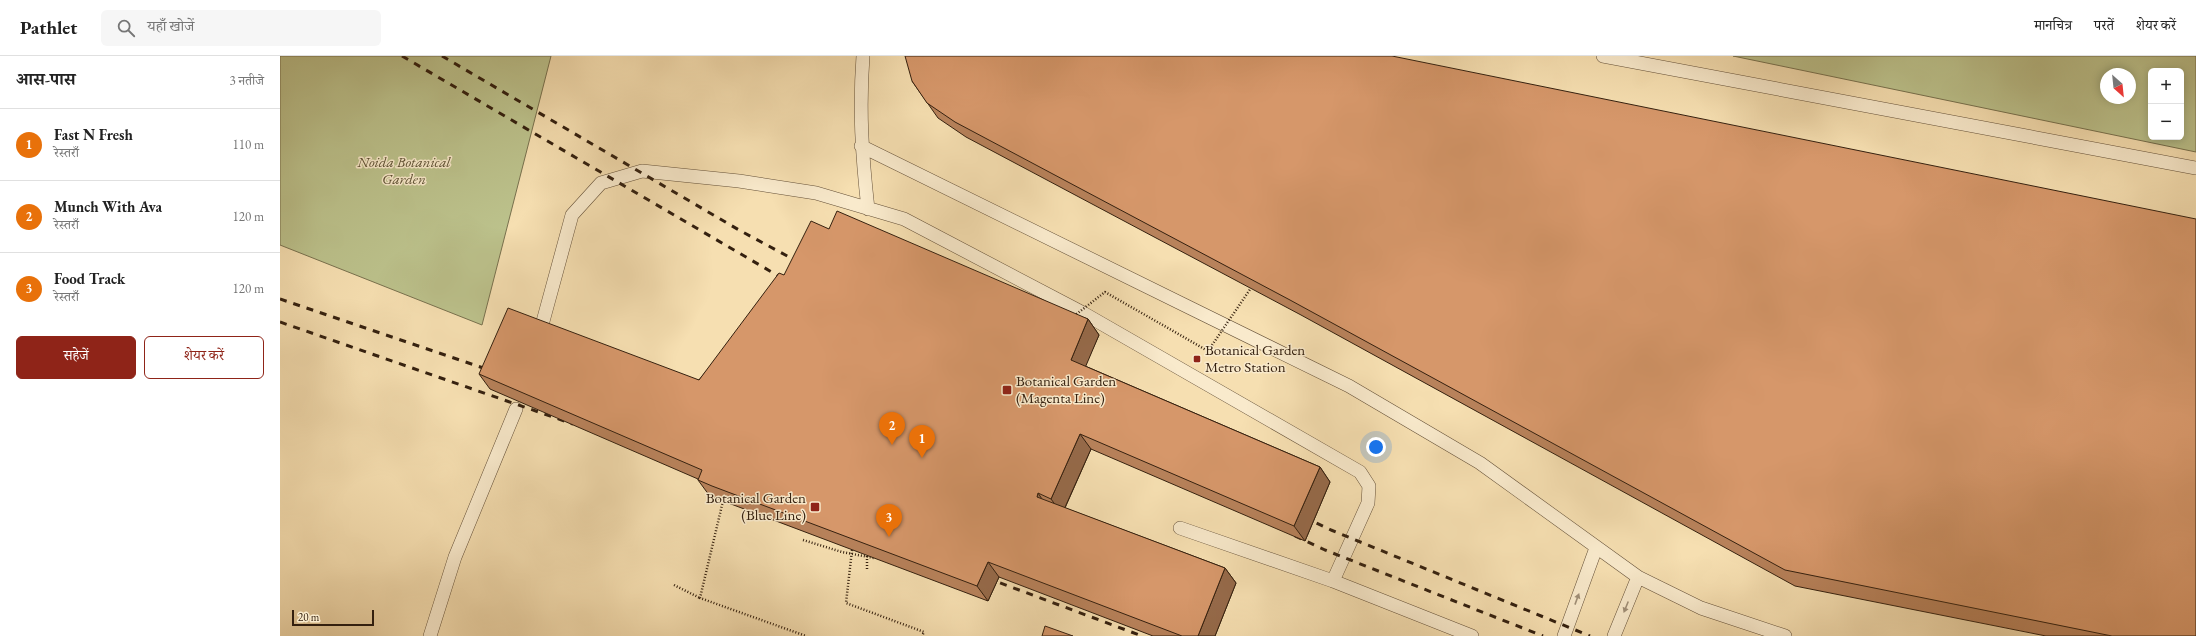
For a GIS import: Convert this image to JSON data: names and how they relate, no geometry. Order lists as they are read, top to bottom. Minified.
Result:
{"parks":["Noida Botanical Garden"],"places":{"transit":["Botanical Garden Metro Station","Botanical Garden (Magenta Line)","Botanical Garden (Blue Line)"]},"scale_bar":"20 m","north":"bottom right","page":{"header":"Pathlet","search":"यहाँ खोजें","nav":["मानचित्र","परतें","शेयर करें"],"heading":["आस-पास","3 नतीजे"],"map_buttons":["+","−"],"list":[{"mark":"1","name":"Fast N Fresh","note":"रेस्तराँ","value":"110 m"},{"mark":"2","name":"Munch With Ava","note":"रेस्तराँ","value":"120 m"},{"mark":"3","name":"Food Track","note":"रेस्तराँ","value":"120 m"}],"buttons":["सहेजें","शेयर करें"],"pins":["2","1","3"],"scale":"20 m"}}
